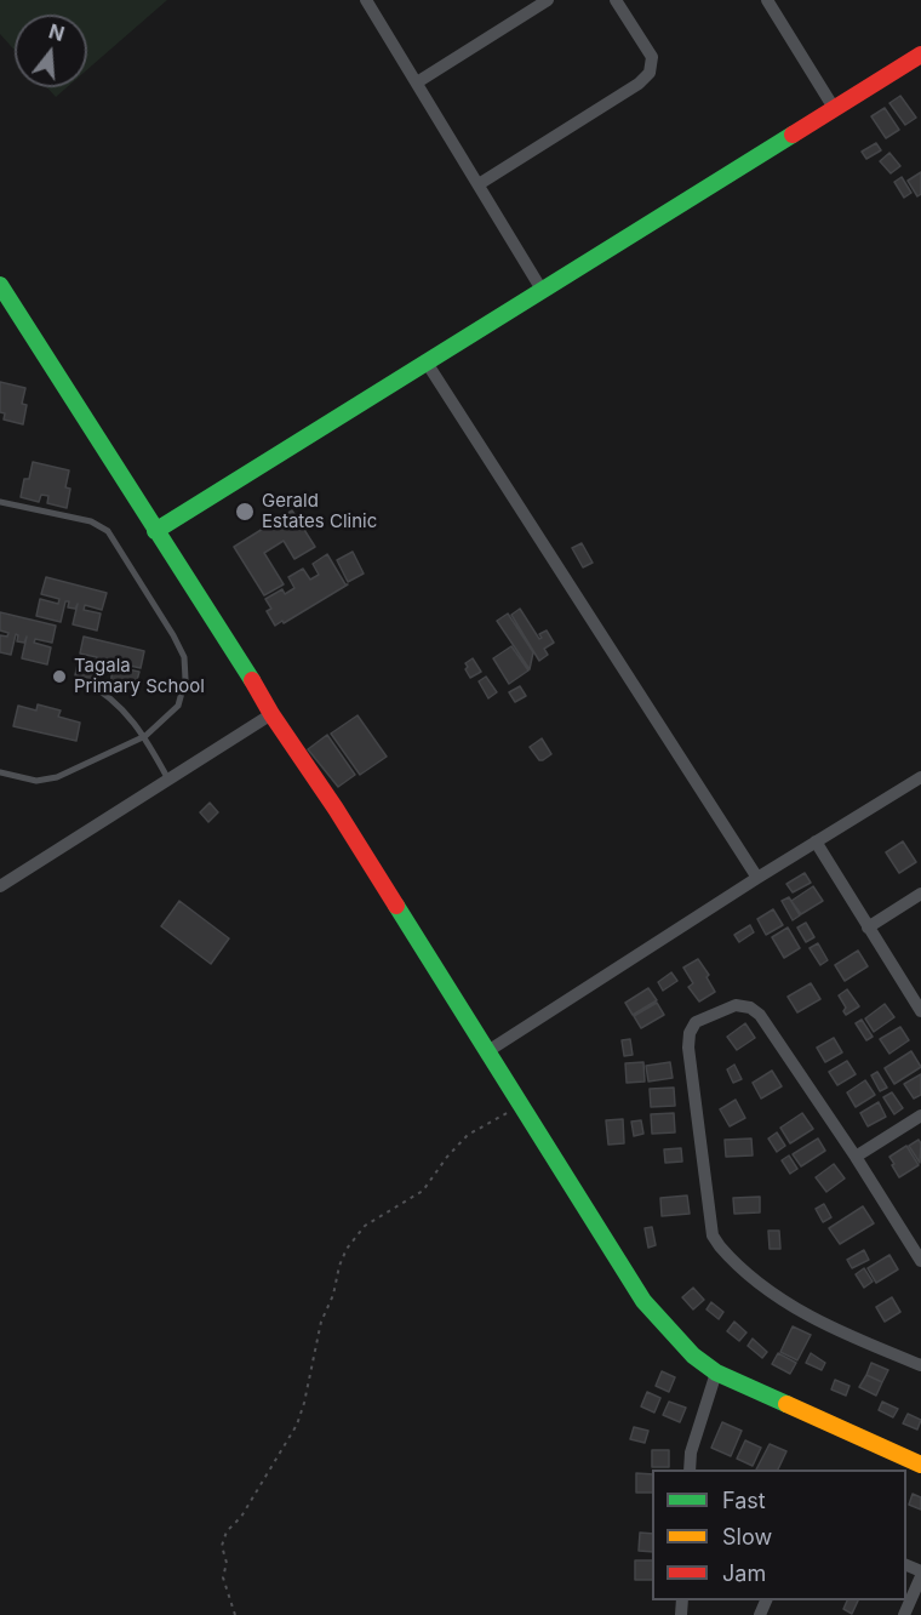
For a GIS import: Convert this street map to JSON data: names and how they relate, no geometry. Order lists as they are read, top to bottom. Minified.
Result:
{"places":["Gerald Estates Clinic","Tagala Primary School"],"legend":["Fast","Slow","Jam"],"north":"top"}
